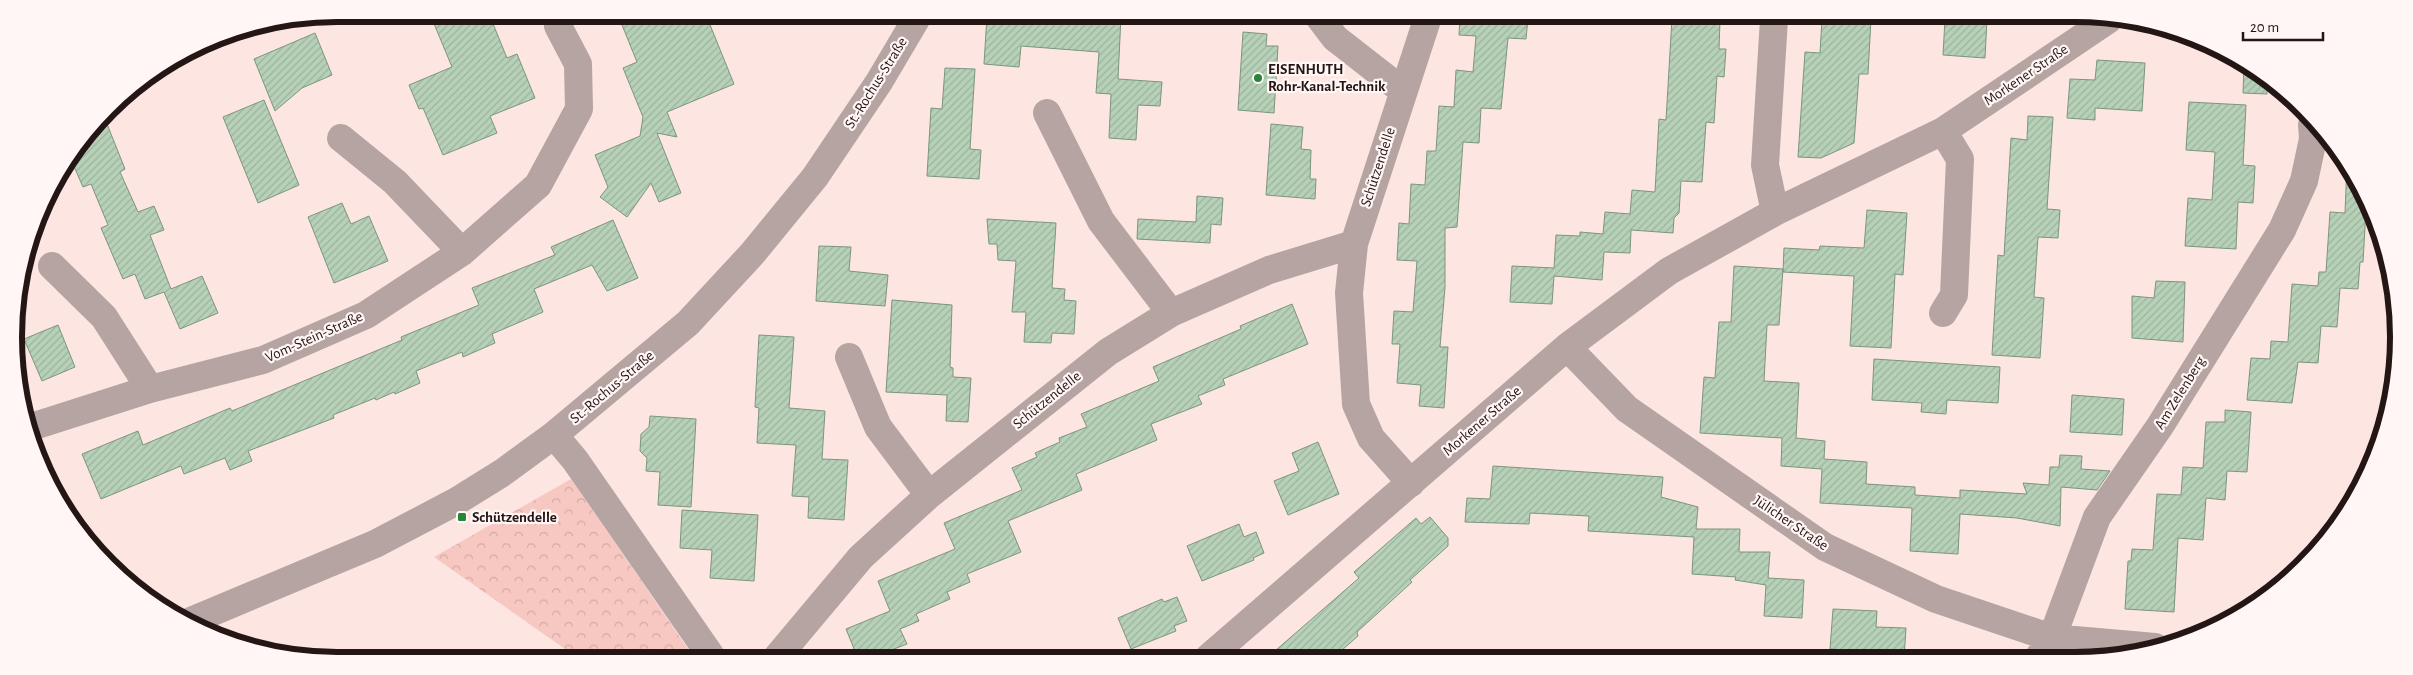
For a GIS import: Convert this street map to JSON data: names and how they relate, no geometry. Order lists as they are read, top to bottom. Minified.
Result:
{"streets":{"street":["Morkener Straße","St.-Rochus-Straße","Schützendelle","Vom-Stein-Straße","Am Zelenberg","Jülicher Straße"]},"crossings":[["Morkener Straße","Schützendelle"],["Morkener Straße","Jülicher Straße"],["Am Zelenberg","Jülicher Straße"]],"places":{"other":["EISENHUTH Rohr-Kanal-Technik"],"transit":["Schützendelle"]},"scale_bar":"20 m"}
